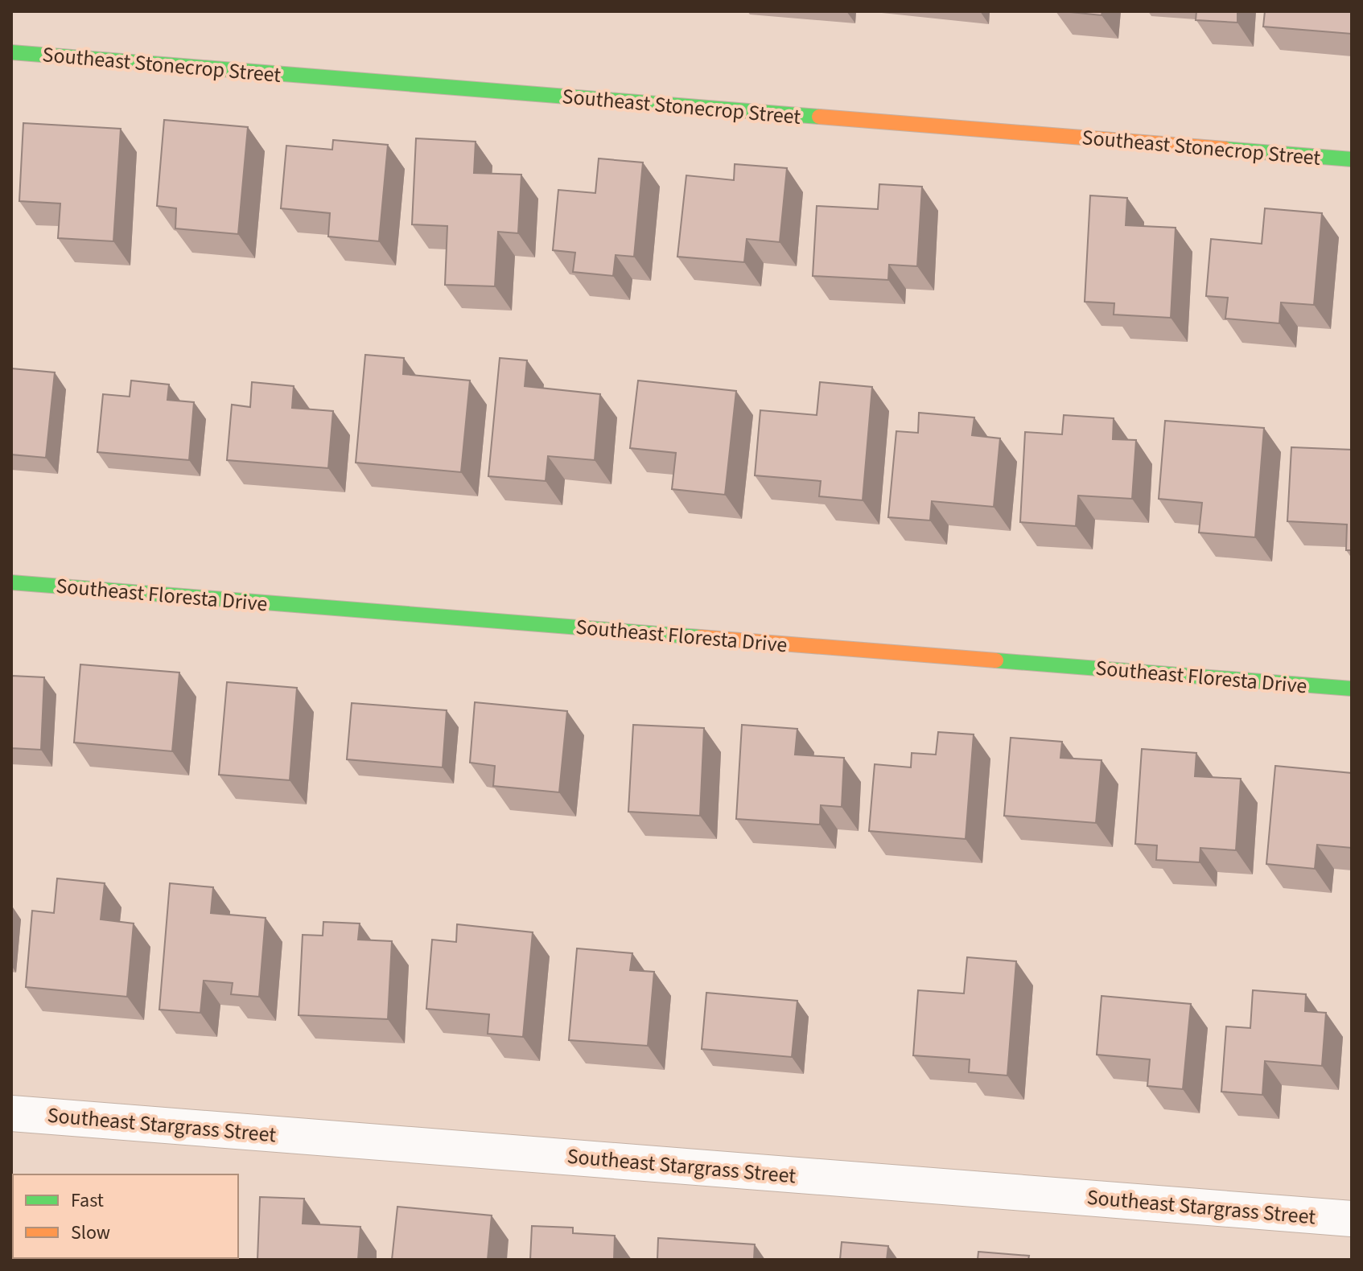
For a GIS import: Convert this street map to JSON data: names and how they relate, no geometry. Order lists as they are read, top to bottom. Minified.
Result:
{"streets":{"street":["Southeast Stonecrop Street","Southeast Floresta Drive","Southeast Stargrass Street"]},"legend":["Fast","Slow"]}
